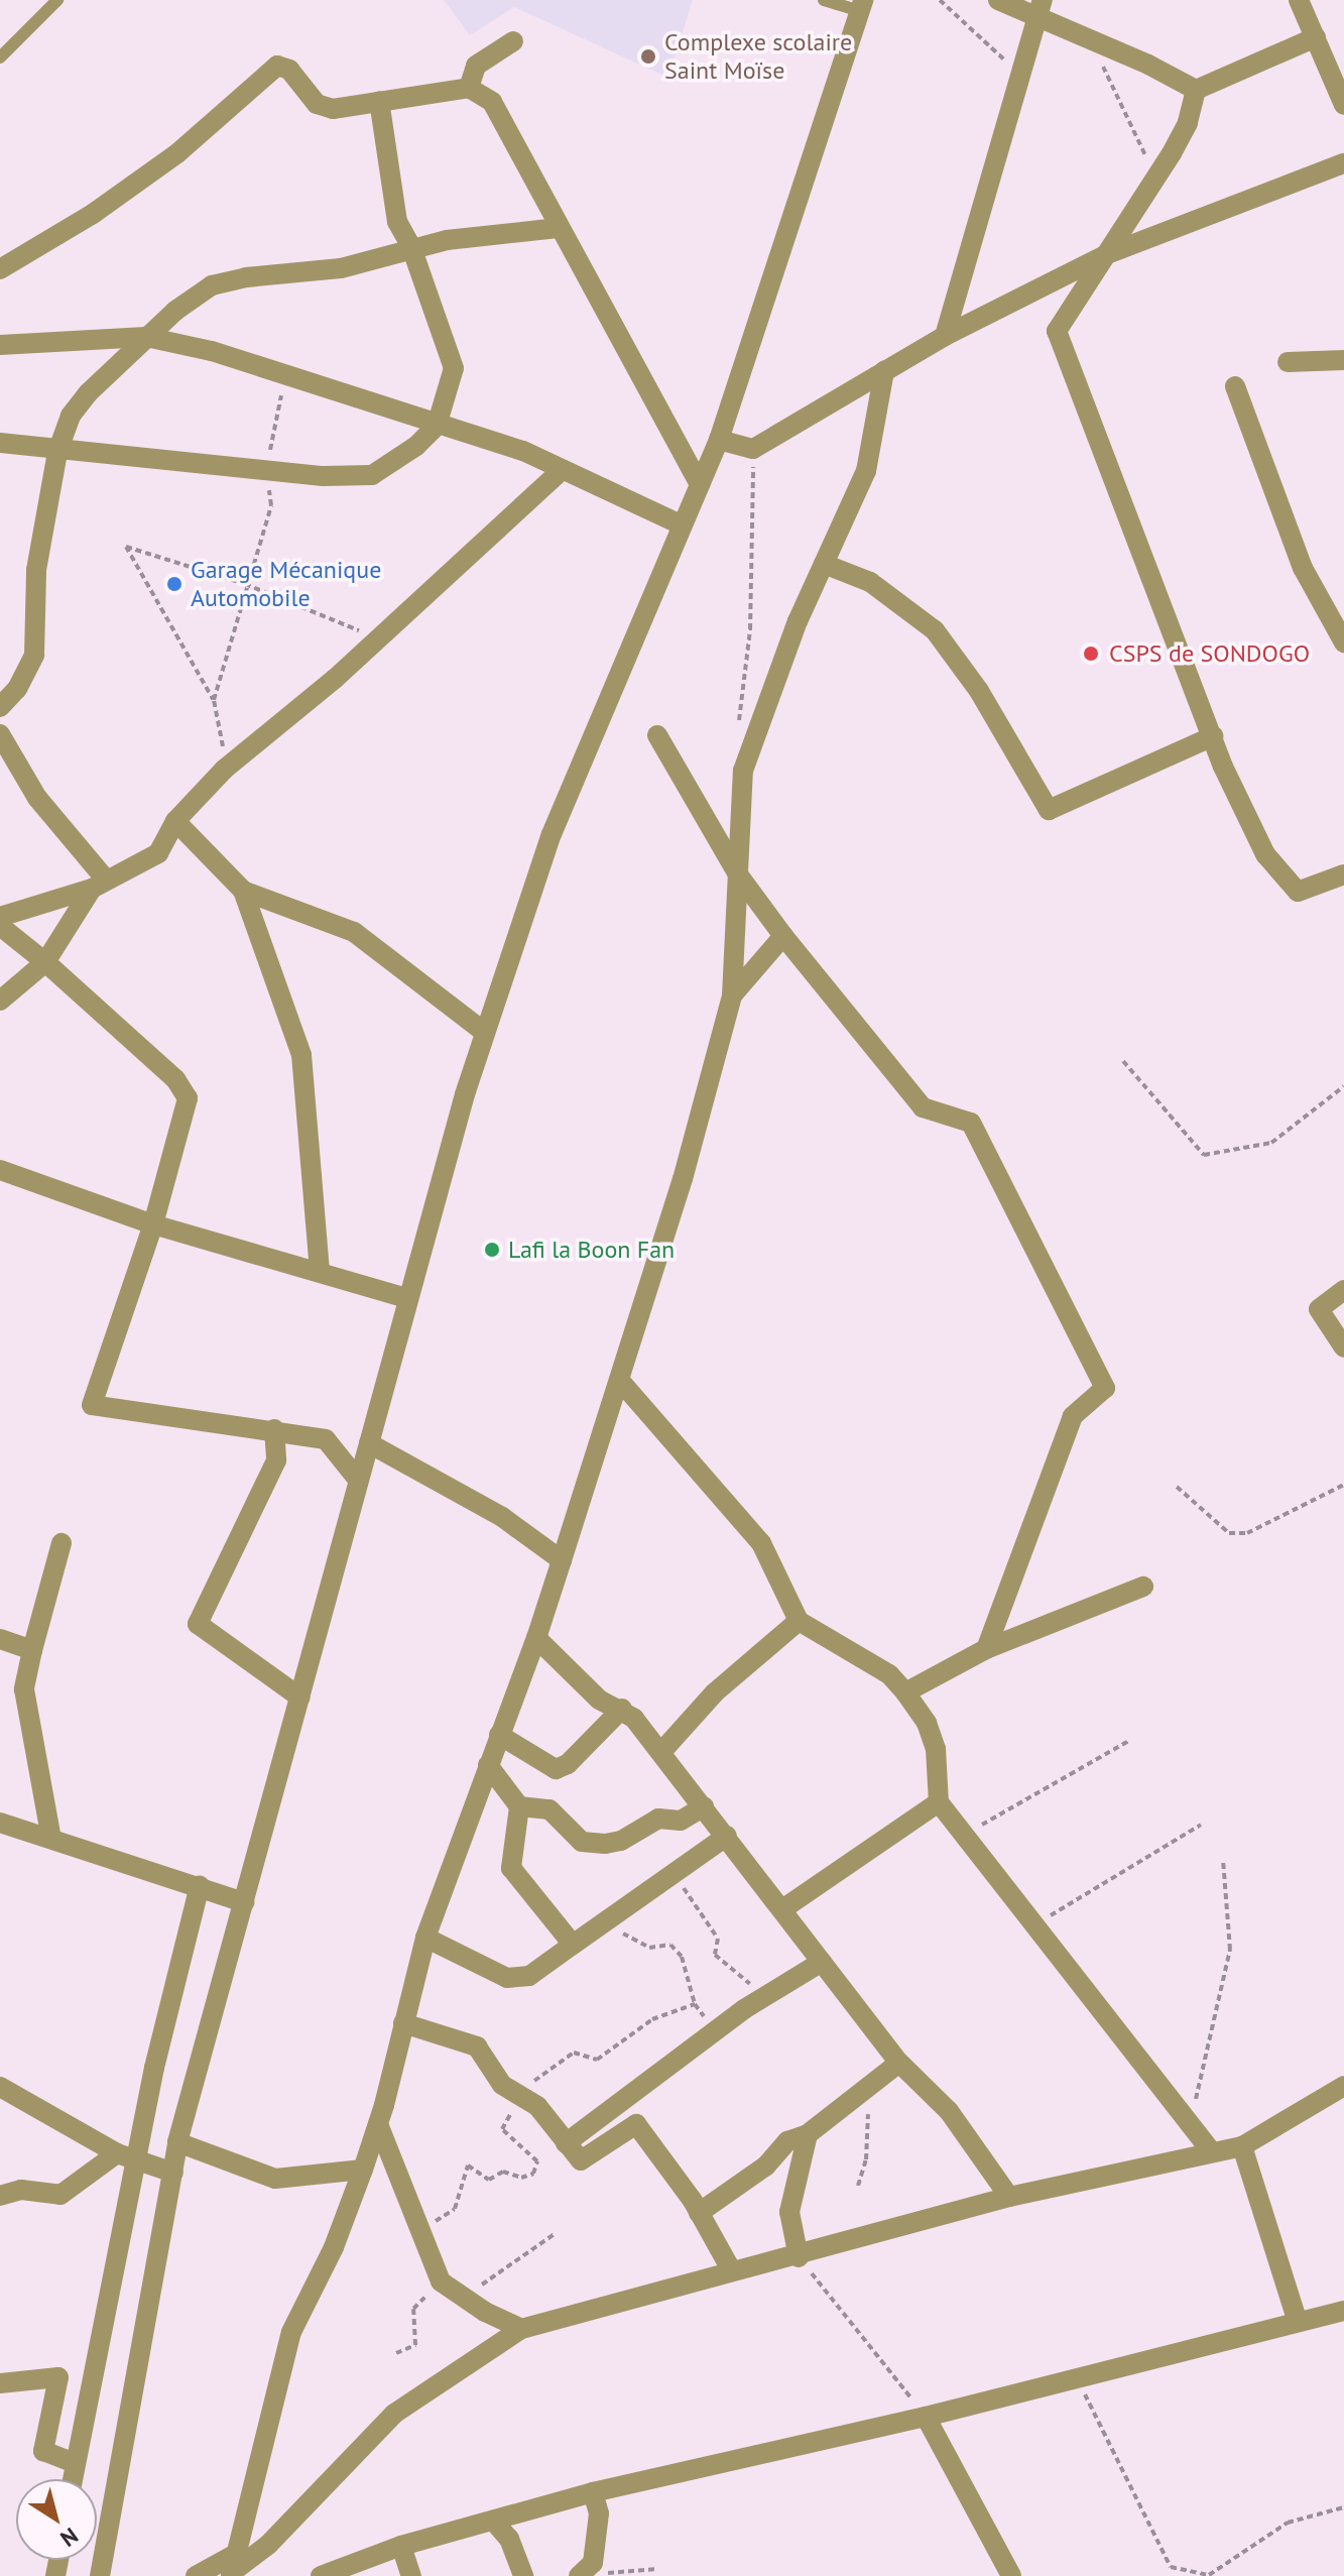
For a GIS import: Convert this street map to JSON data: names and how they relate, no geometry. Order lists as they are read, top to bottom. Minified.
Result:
{"places":["Complexe scolaire Saint Moïse","Garage Mécanique Automobile","CSPS de SONDOGO","Lafi la Boon Fan"],"north":"bottom right"}
